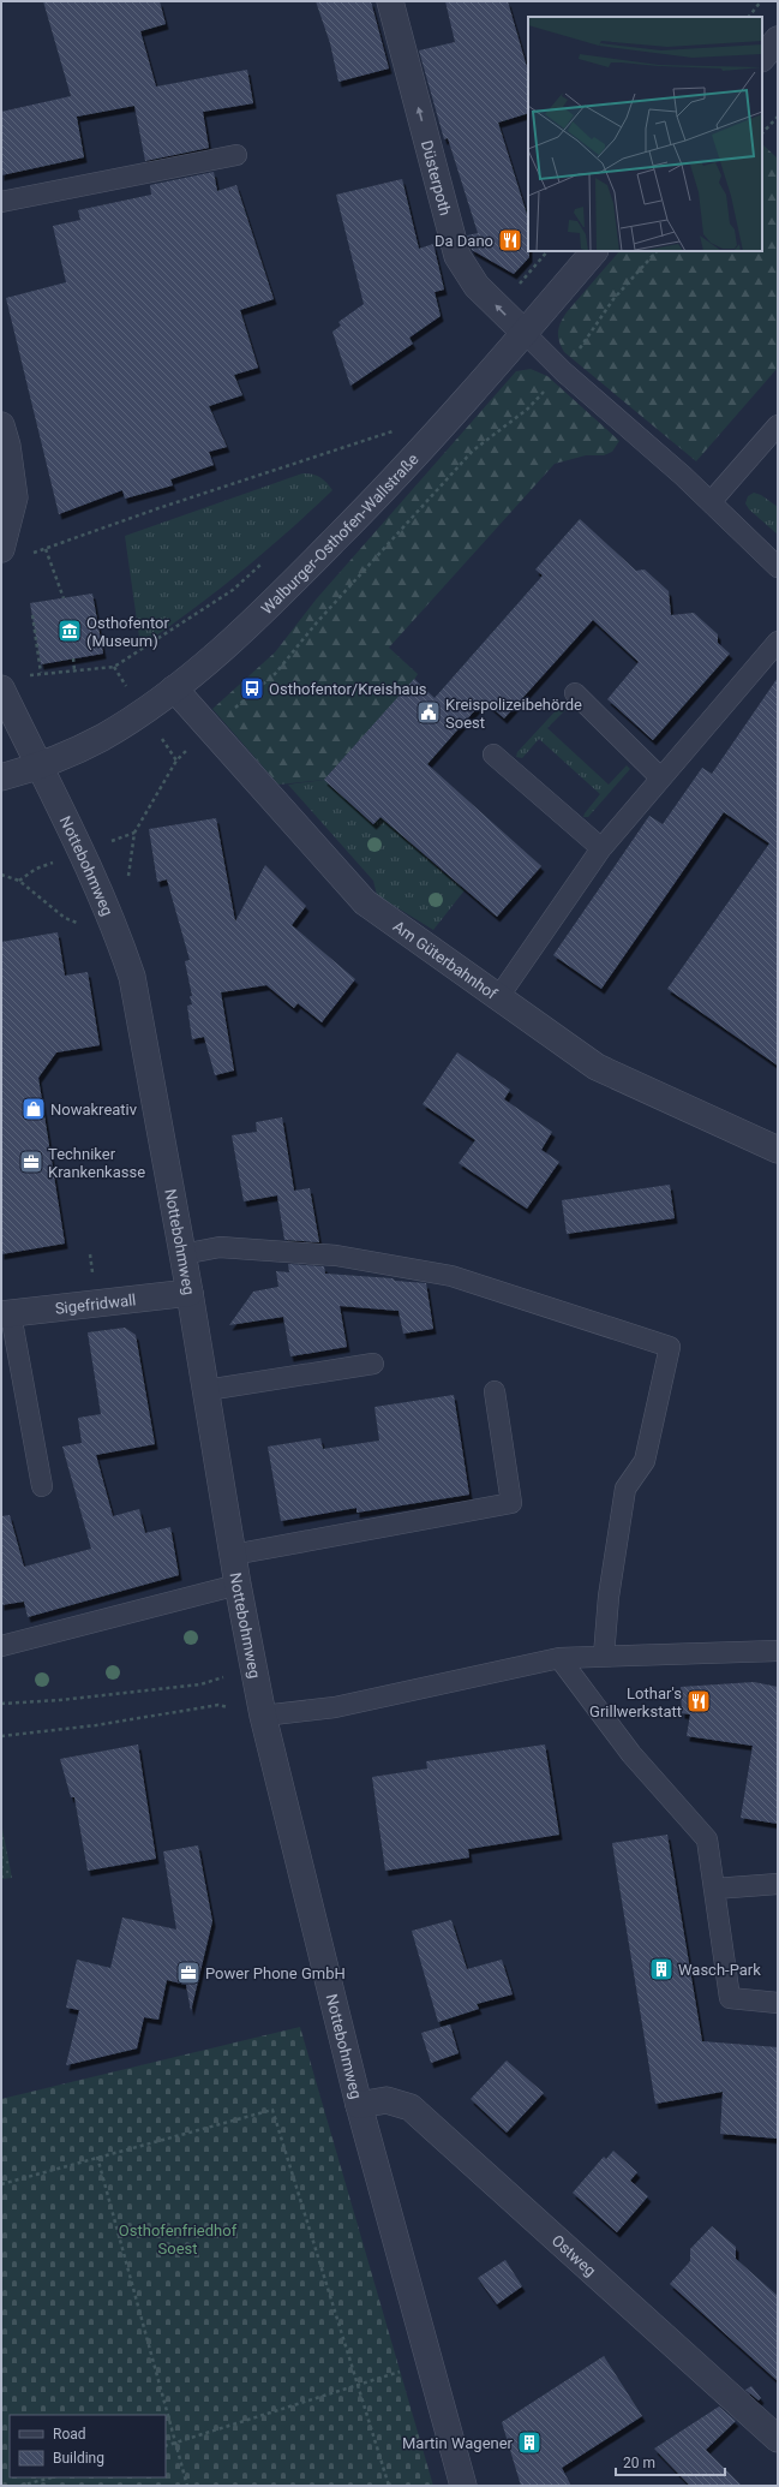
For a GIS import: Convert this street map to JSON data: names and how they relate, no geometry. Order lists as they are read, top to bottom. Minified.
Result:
{"streets":{"street":["Düsterpoth","Walburger-Osthofen-Wallstraße","Nottebohmweg","Am Güterbahnhof","Sigefridwall","Ostweg"]},"crossings":[["Düsterpoth","Walburger-Osthofen-Wallstraße"],["Walburger-Osthofen-Wallstraße","Nottebohmweg"],["Walburger-Osthofen-Wallstraße","Am Güterbahnhof"],["Nottebohmweg","Sigefridwall"],["Nottebohmweg","Ostweg"]],"one_way":["Düsterpoth"],"parks":["Osthofenfriedhof Soest"],"places":{"restaurant":["Da Dano","Lothar's Grillwerkstatt"],"museum":["Osthofentor (Museum)"],"bus stop":["Osthofentor/Kreishaus"],"public building":["Kreispolizeibehörde Soest"],"shop":["Nowakreativ"],"office":["Techniker Krankenkasse","Power Phone GmbH"],"building":["Wasch-Park","Martin Wagener"]},"legend":["Road","Building"],"scale_bar":"20 m"}
